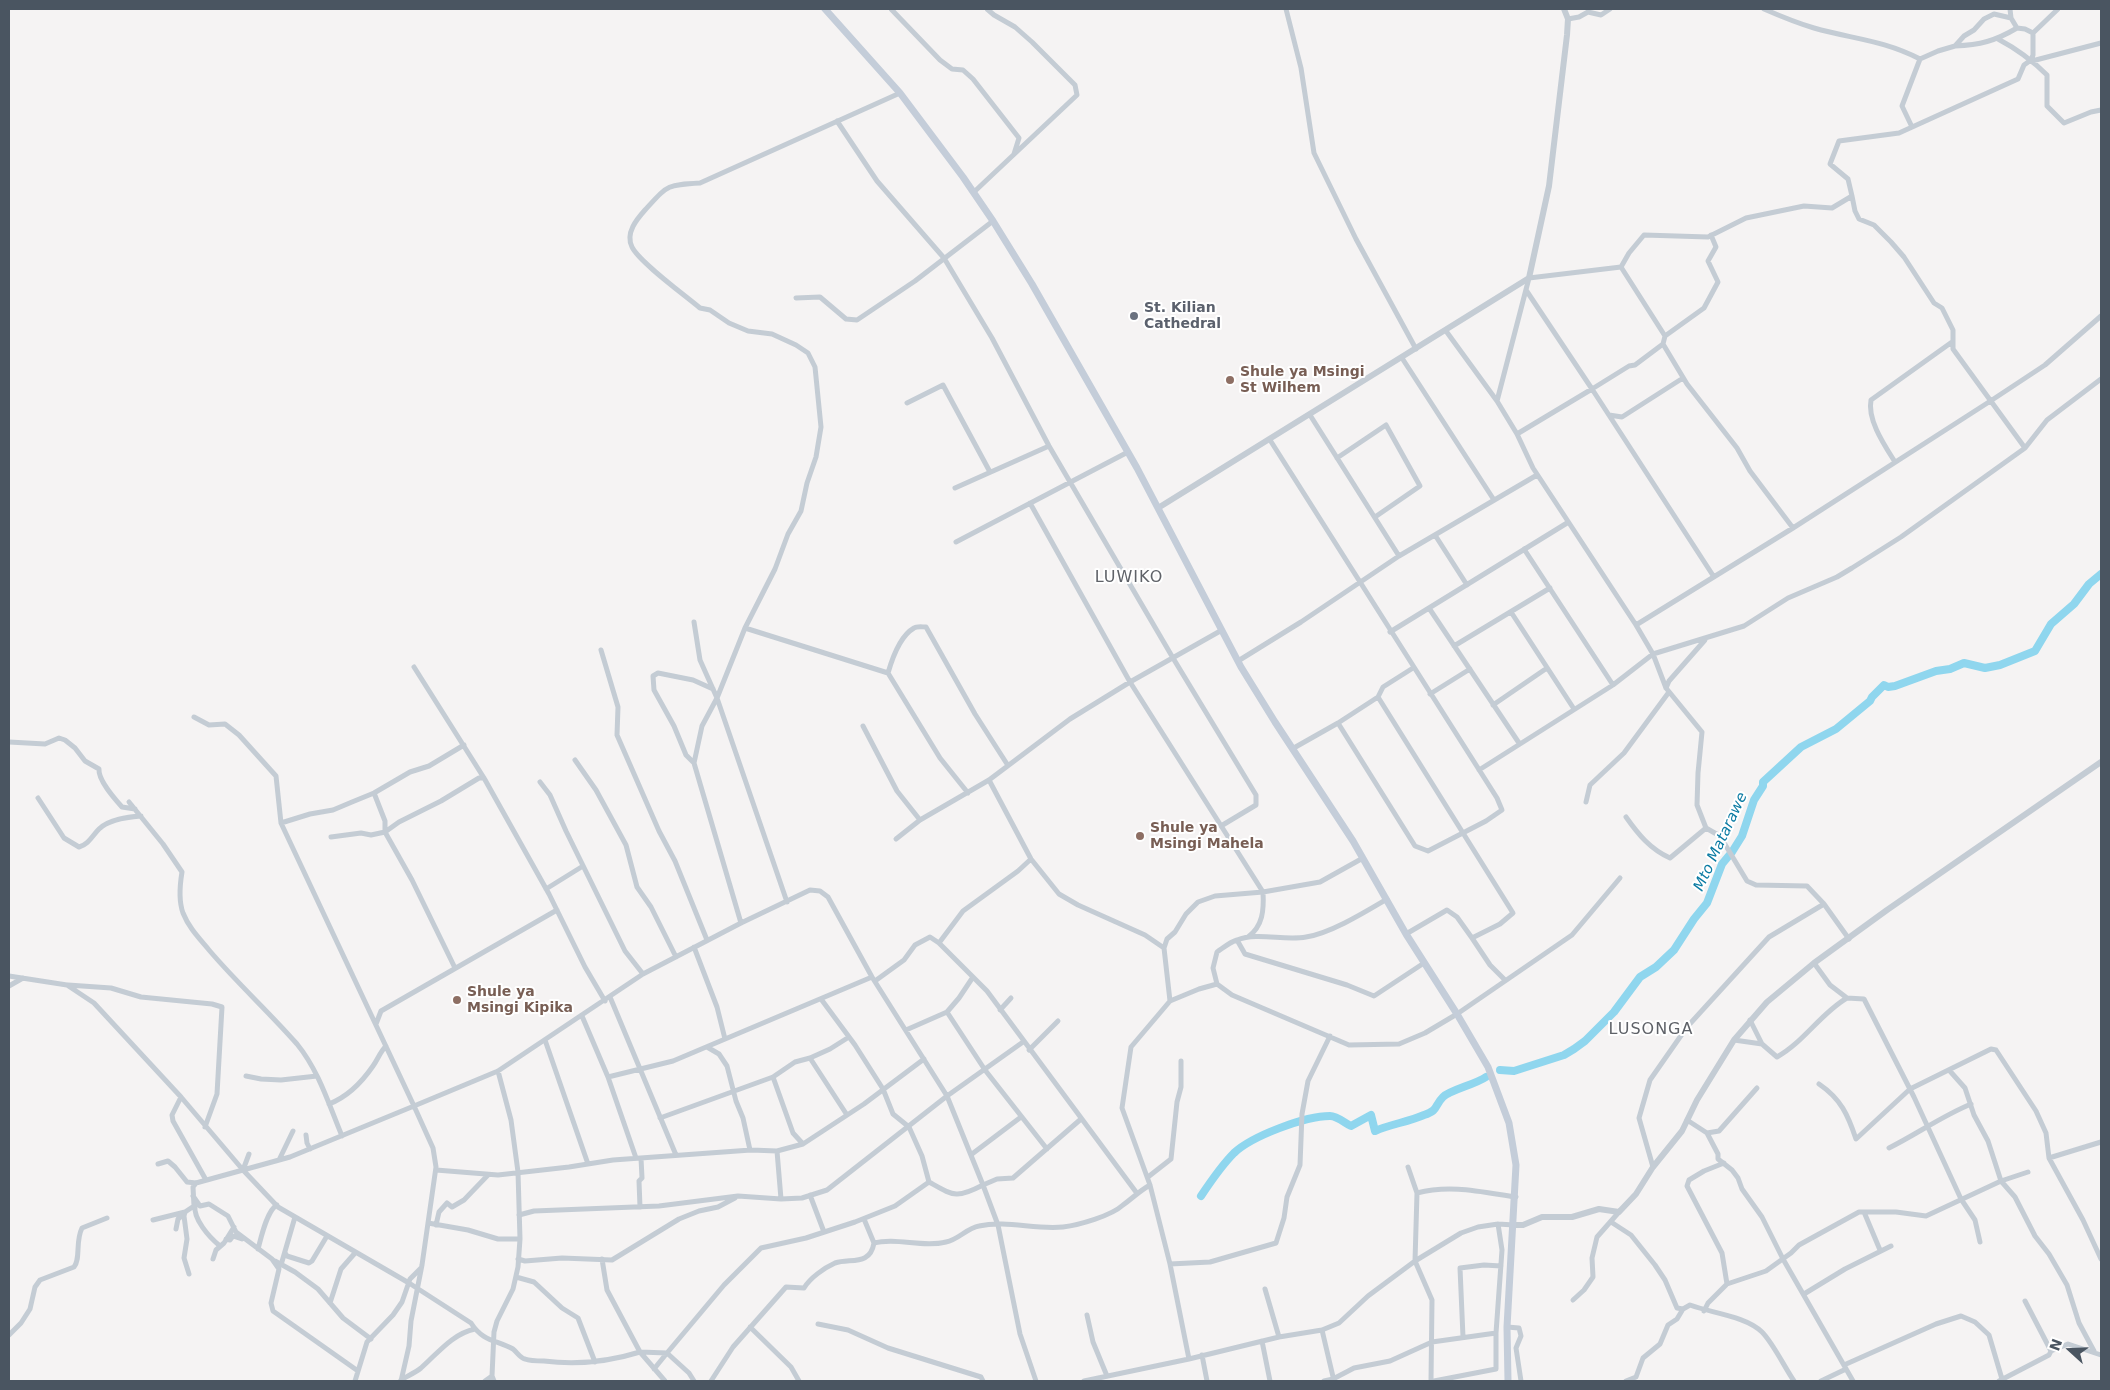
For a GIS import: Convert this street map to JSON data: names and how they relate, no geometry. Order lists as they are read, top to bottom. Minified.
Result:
{"districts":["LUWIKO","LUSONGA"],"water":["Mto Matarawe"],"places":["St. Kilian Cathedral","Shule ya Msingi St Wilhem","Shule ya Msingi Mahela","Shule ya Msingi Kipika"],"north":"left"}
